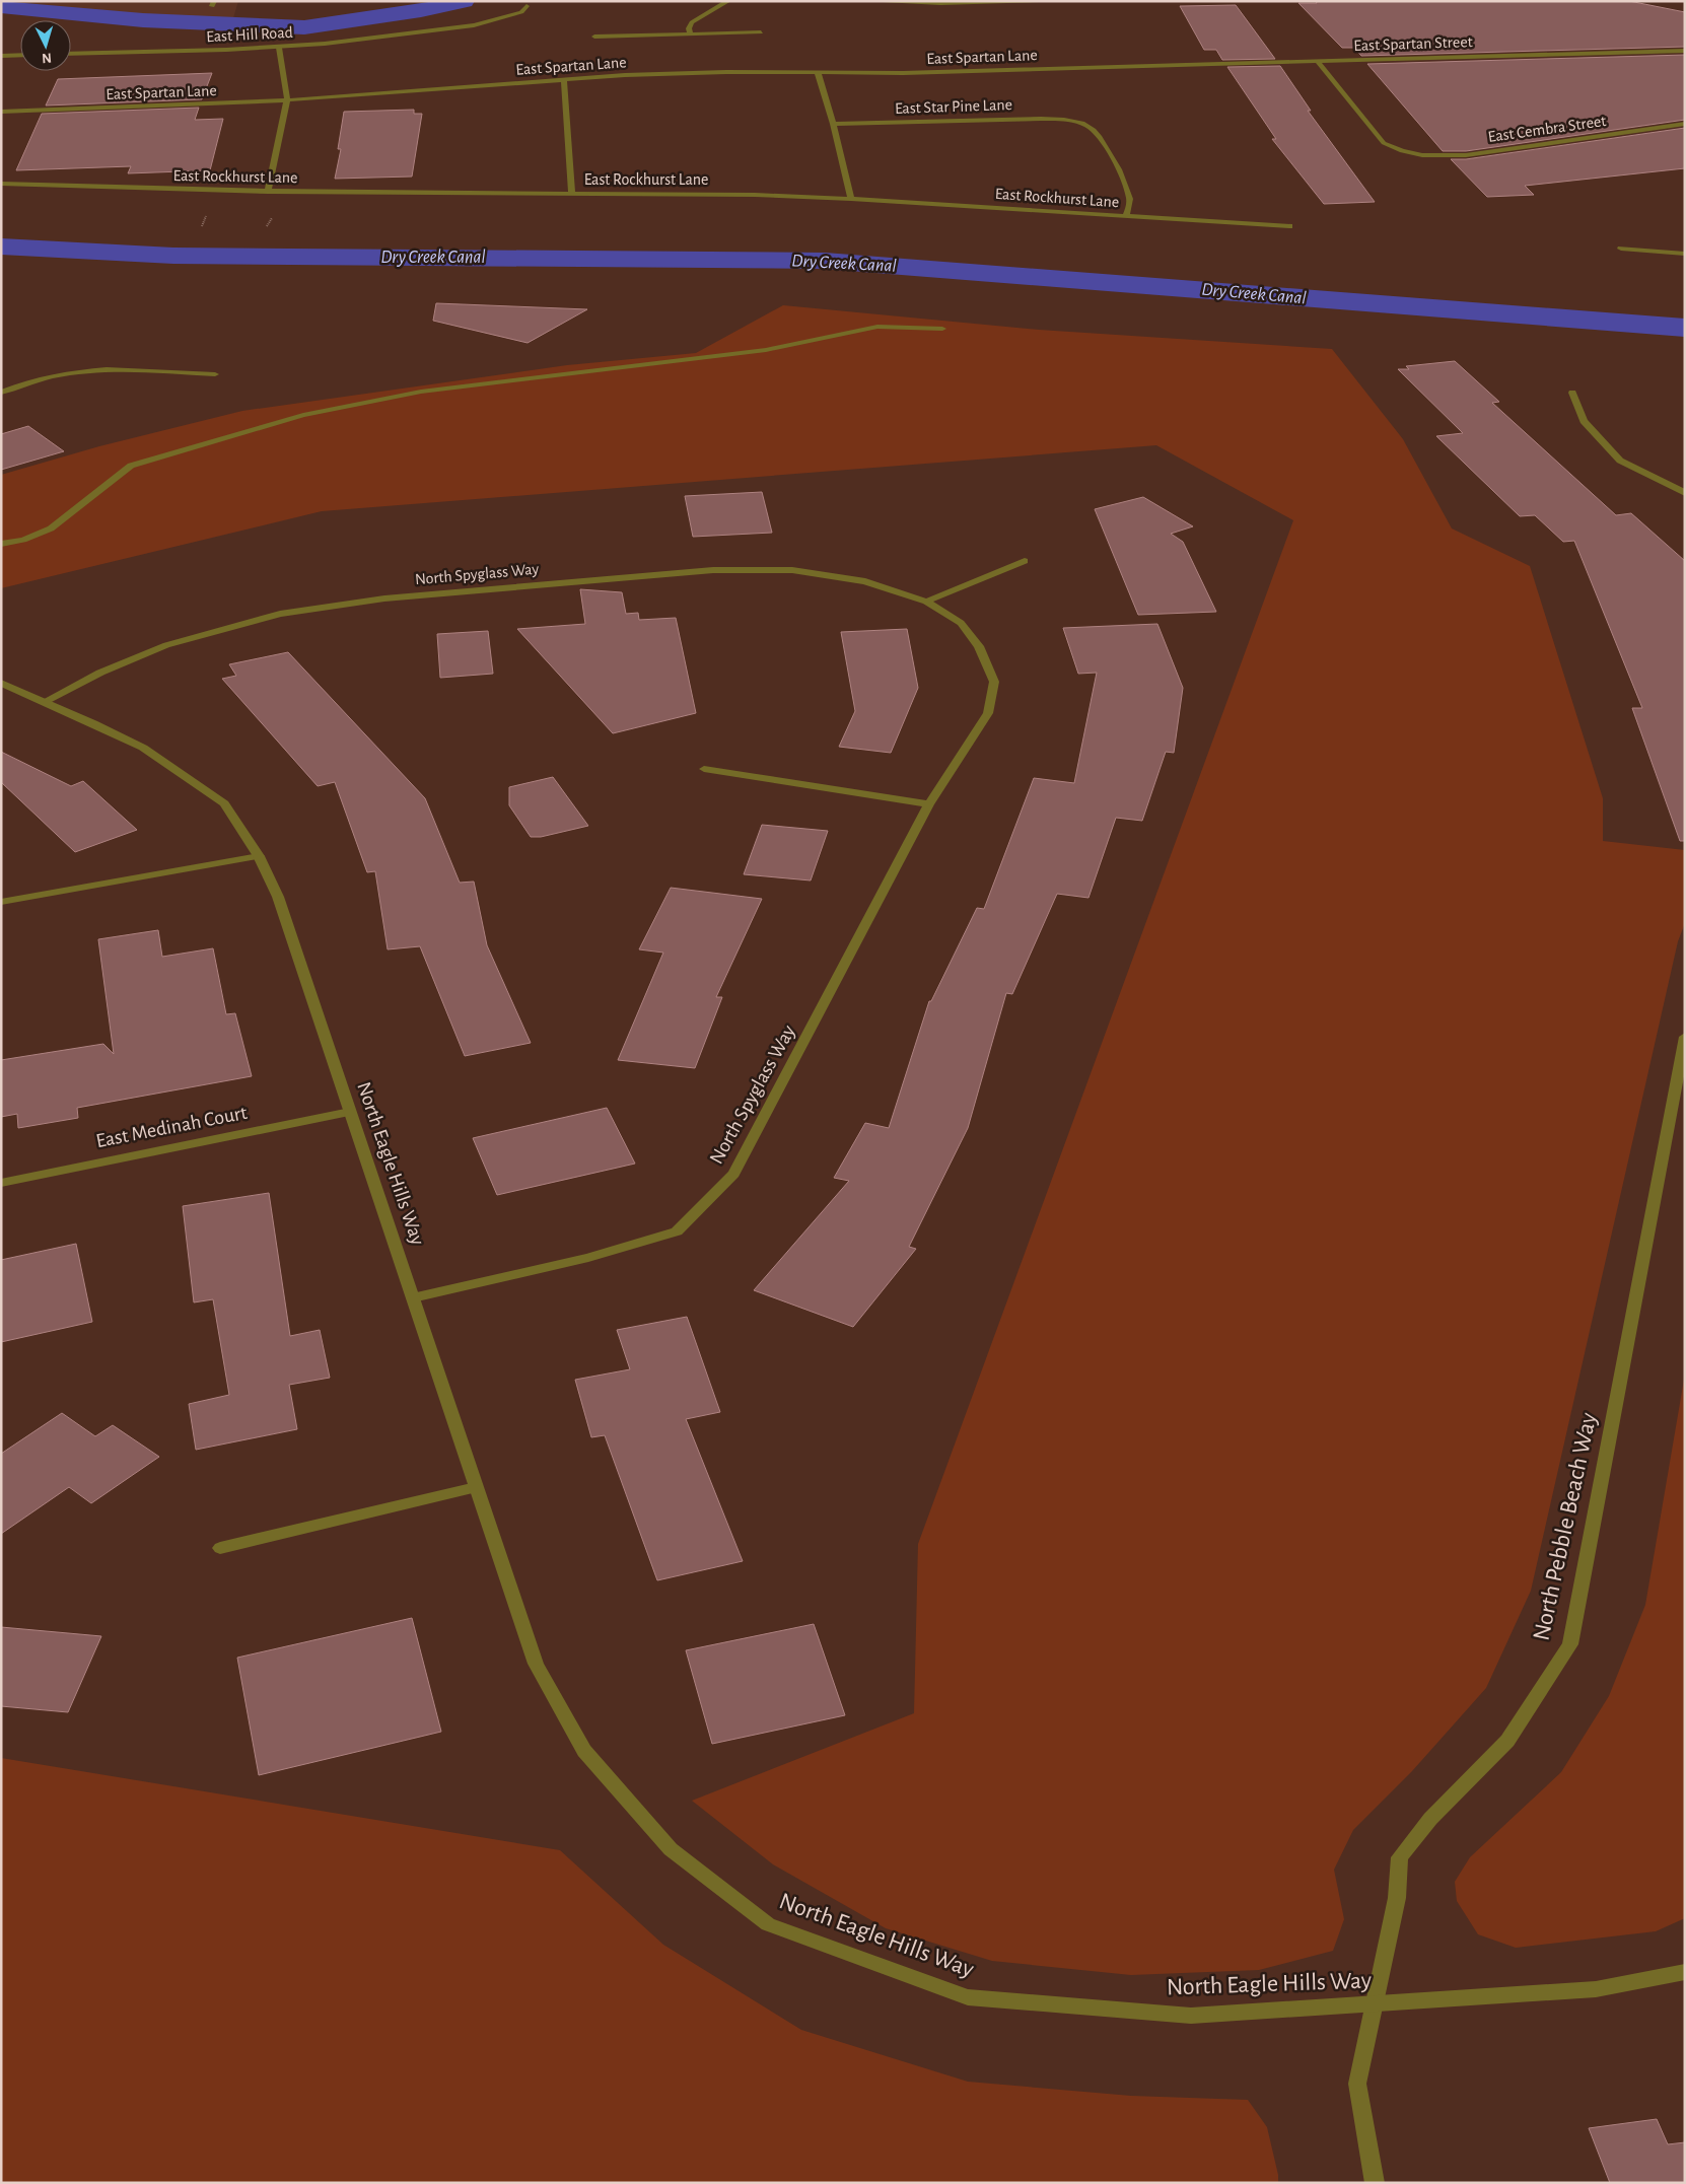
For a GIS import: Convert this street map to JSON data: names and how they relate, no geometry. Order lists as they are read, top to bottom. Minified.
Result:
{"streets":{"street":["East Hill Road","East Spartan Street","East Spartan Lane","East Star Pine Lane","East Cembra Street","East Rockhurst Lane","North Spyglass Way","East Medinah Court","North Eagle Hills Way","North Pebble Beach Way"]},"crossings":[["East Spartan Street","East Spartan Lane"],["East Spartan Street","East Cembra Street"],["East Star Pine Lane","East Rockhurst Lane"],["North Spyglass Way","North Eagle Hills Way"],["East Medinah Court","North Eagle Hills Way"],["North Eagle Hills Way","North Pebble Beach Way"]],"water":["Dry Creek Canal"],"north":"bottom"}
